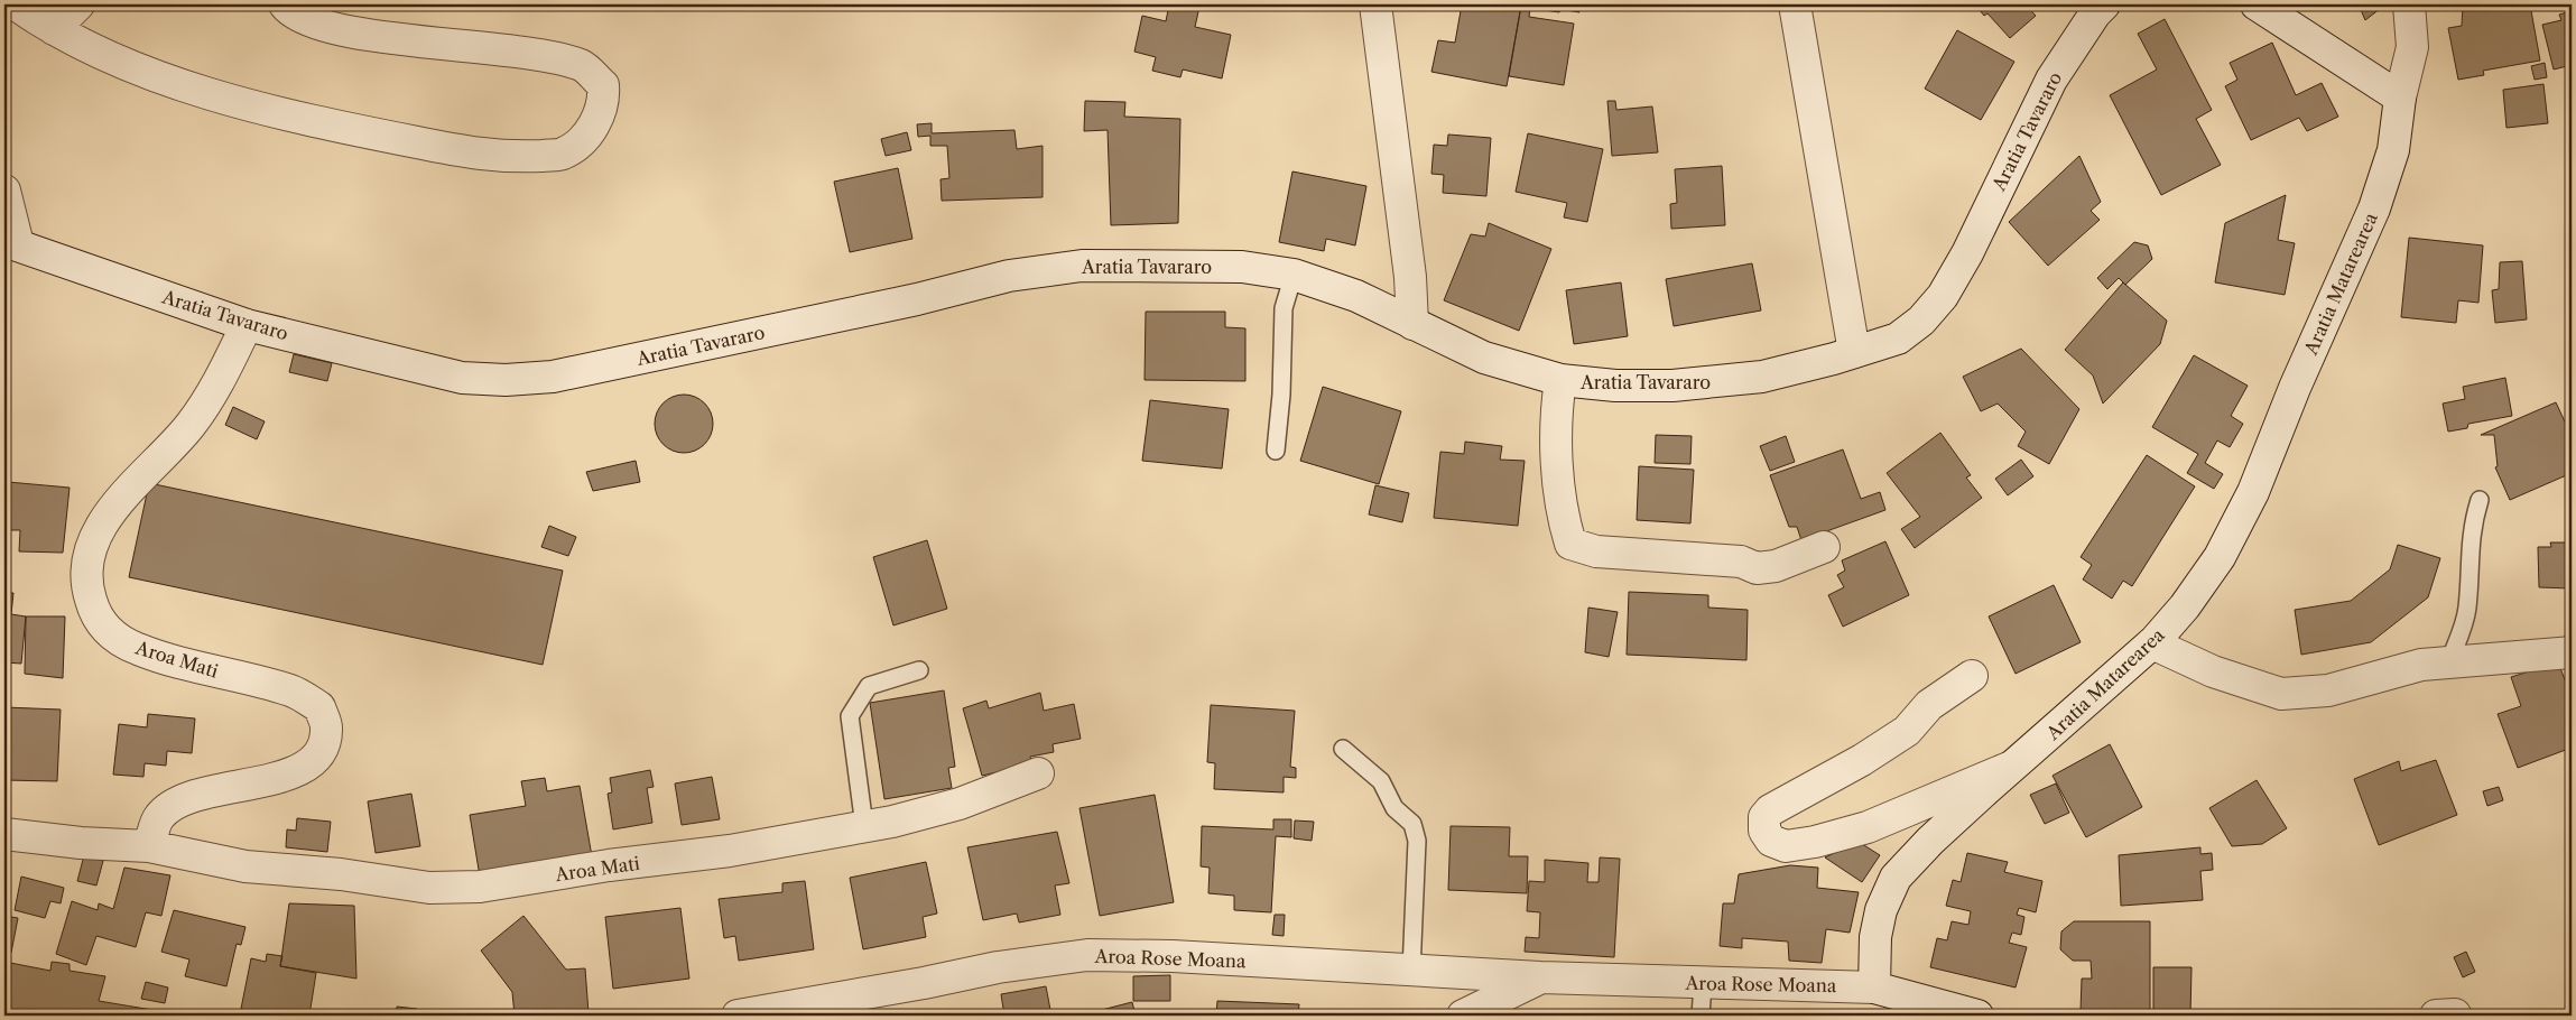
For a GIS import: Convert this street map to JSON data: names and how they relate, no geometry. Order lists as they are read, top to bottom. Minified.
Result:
{"streets":{"street":["Aratia Tavararo","Aratia Matarearea","Aroa Mati","Aroa Rose Moana"]},"crossings":[["Aratia Tavararo","Aroa Mati"],["Aratia Matarearea","Aroa Rose Moana"]]}
